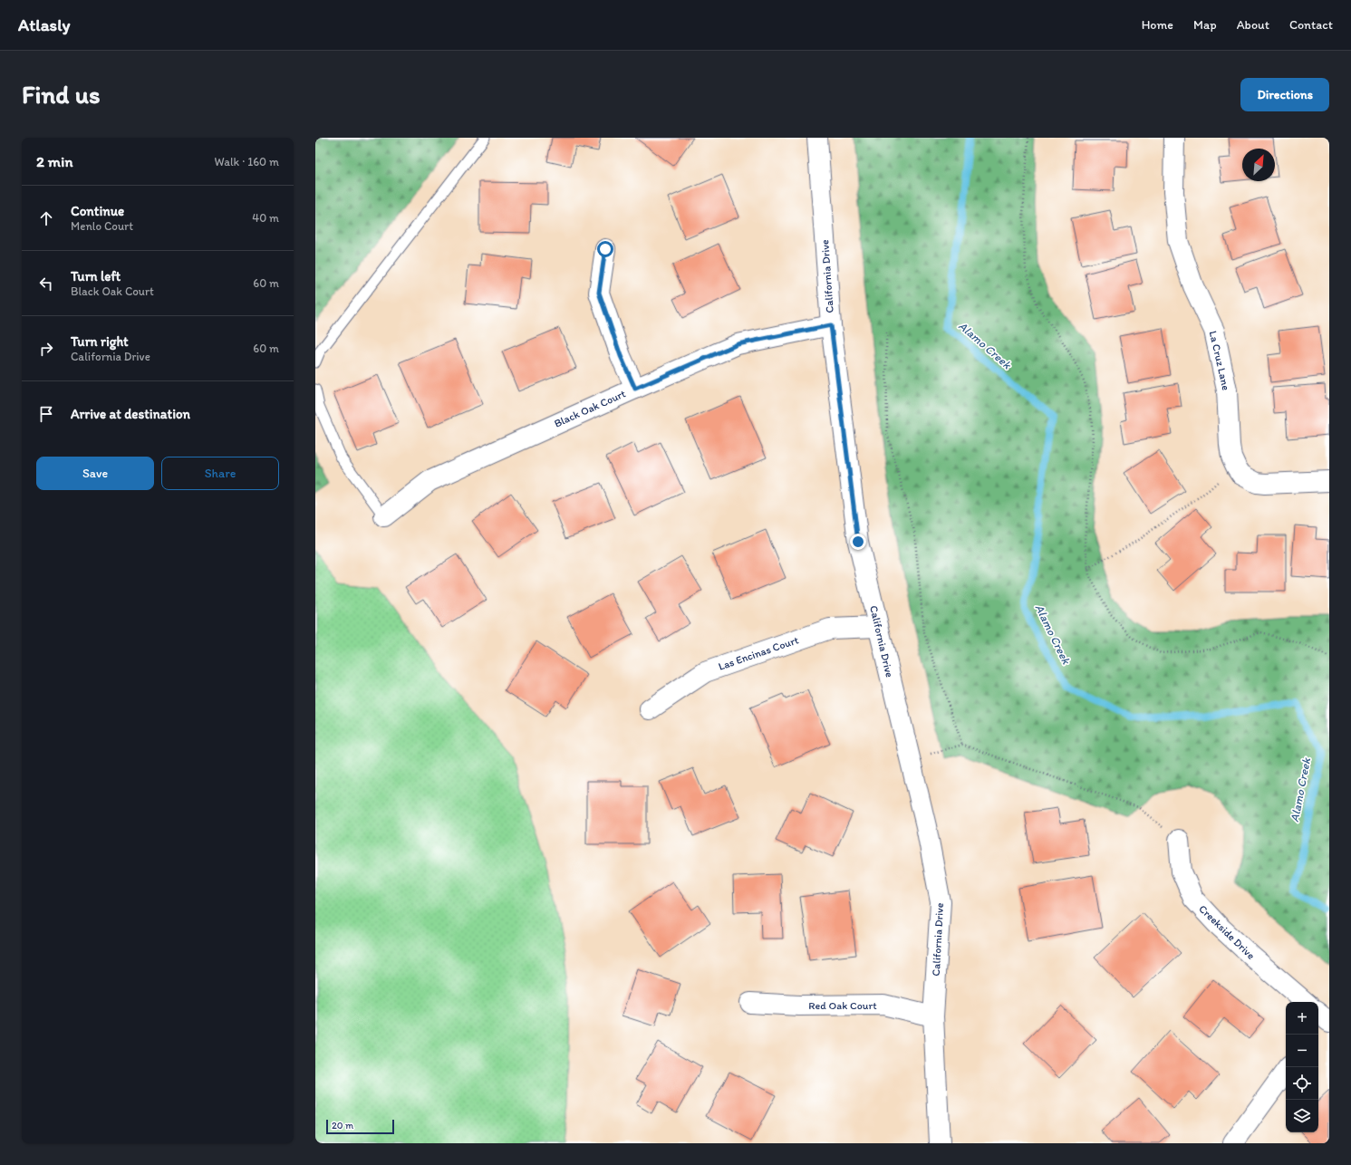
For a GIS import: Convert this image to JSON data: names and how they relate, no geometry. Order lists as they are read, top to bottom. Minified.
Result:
{"streets":{"street":["California Drive","La Cruz Lane","Black Oak Court","Las Encinas Court","Creekside Drive","Red Oak Court"]},"crossings":[["California Drive","Black Oak Court"],["California Drive","Las Encinas Court"],["California Drive","Red Oak Court"]],"water":["Alamo Creek"],"scale_bar":"20 m","north":"top right","page":{"header":"Atlasly","nav":["Home","Map","About","Contact"],"buttons":["Directions",["Save","Share"]],"title":"Find us","heading":["2 min","Walk · 160 m"],"list":[["Continue","Menlo Court","40 m"],["Turn left","Black Oak Court","60 m"],["Turn right","California Drive","60 m"],"Arrive at destination"],"map_buttons":["+","−"],"scale":"20 m"}}
